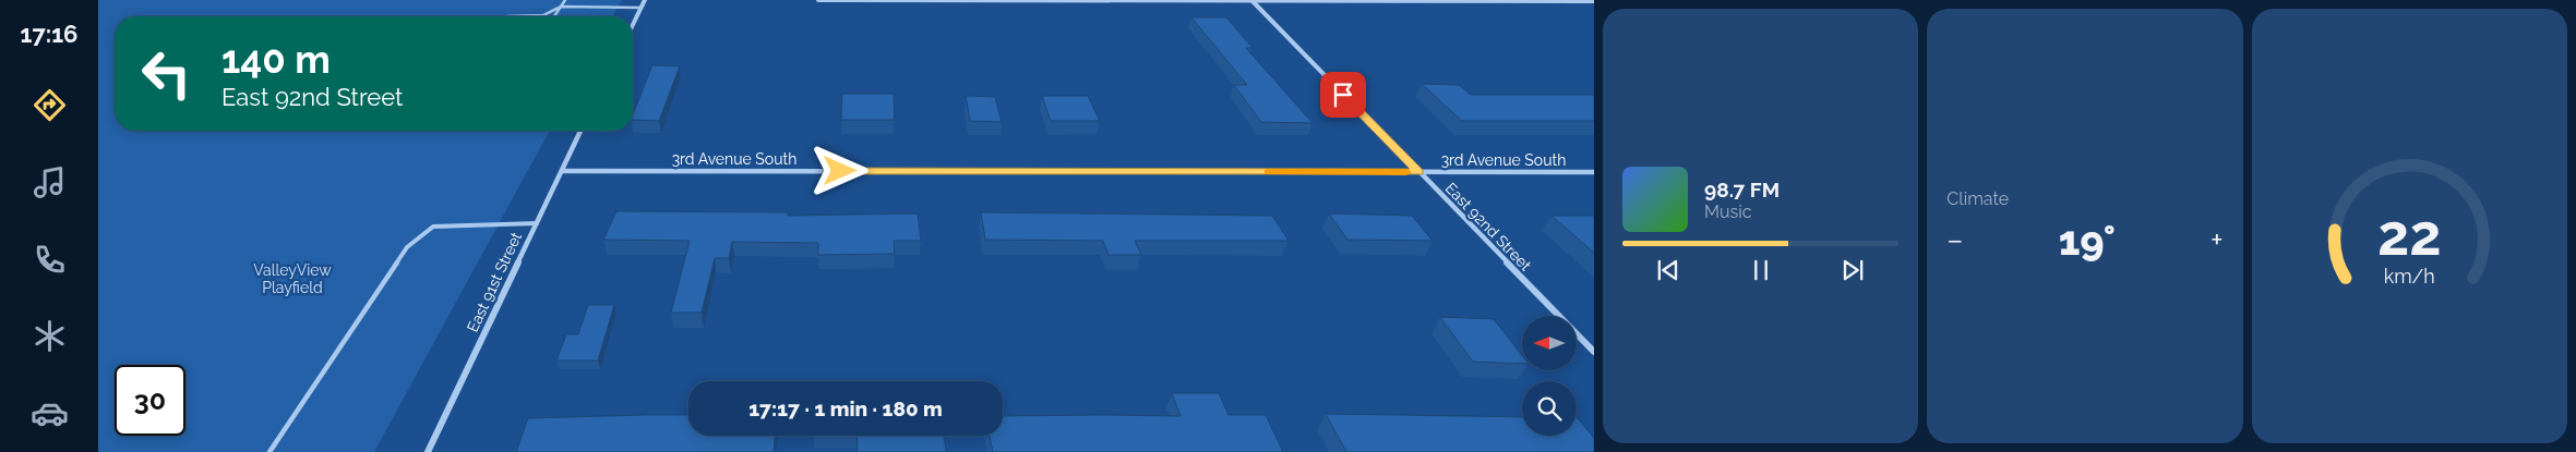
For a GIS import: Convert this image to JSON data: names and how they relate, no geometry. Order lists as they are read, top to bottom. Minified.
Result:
{"streets":{"street":["3rd Avenue South","East 92nd Street","East 91st Street"]},"crossings":[["3rd Avenue South","East 92nd Street"],["3rd Avenue South","East 91st Street"]],"parks":["ValleyView Playfield"],"north":"left","page":{"tabs":"17:16","tile":"Climate","turn":["140 m","East 92nd Street"],"song":["98.7 FM","Music"],"heat":["−","19°","+"],"limit":"30","trip":"17:17 · 1 min · 180 m","gauge":["22","km/h"]}}
